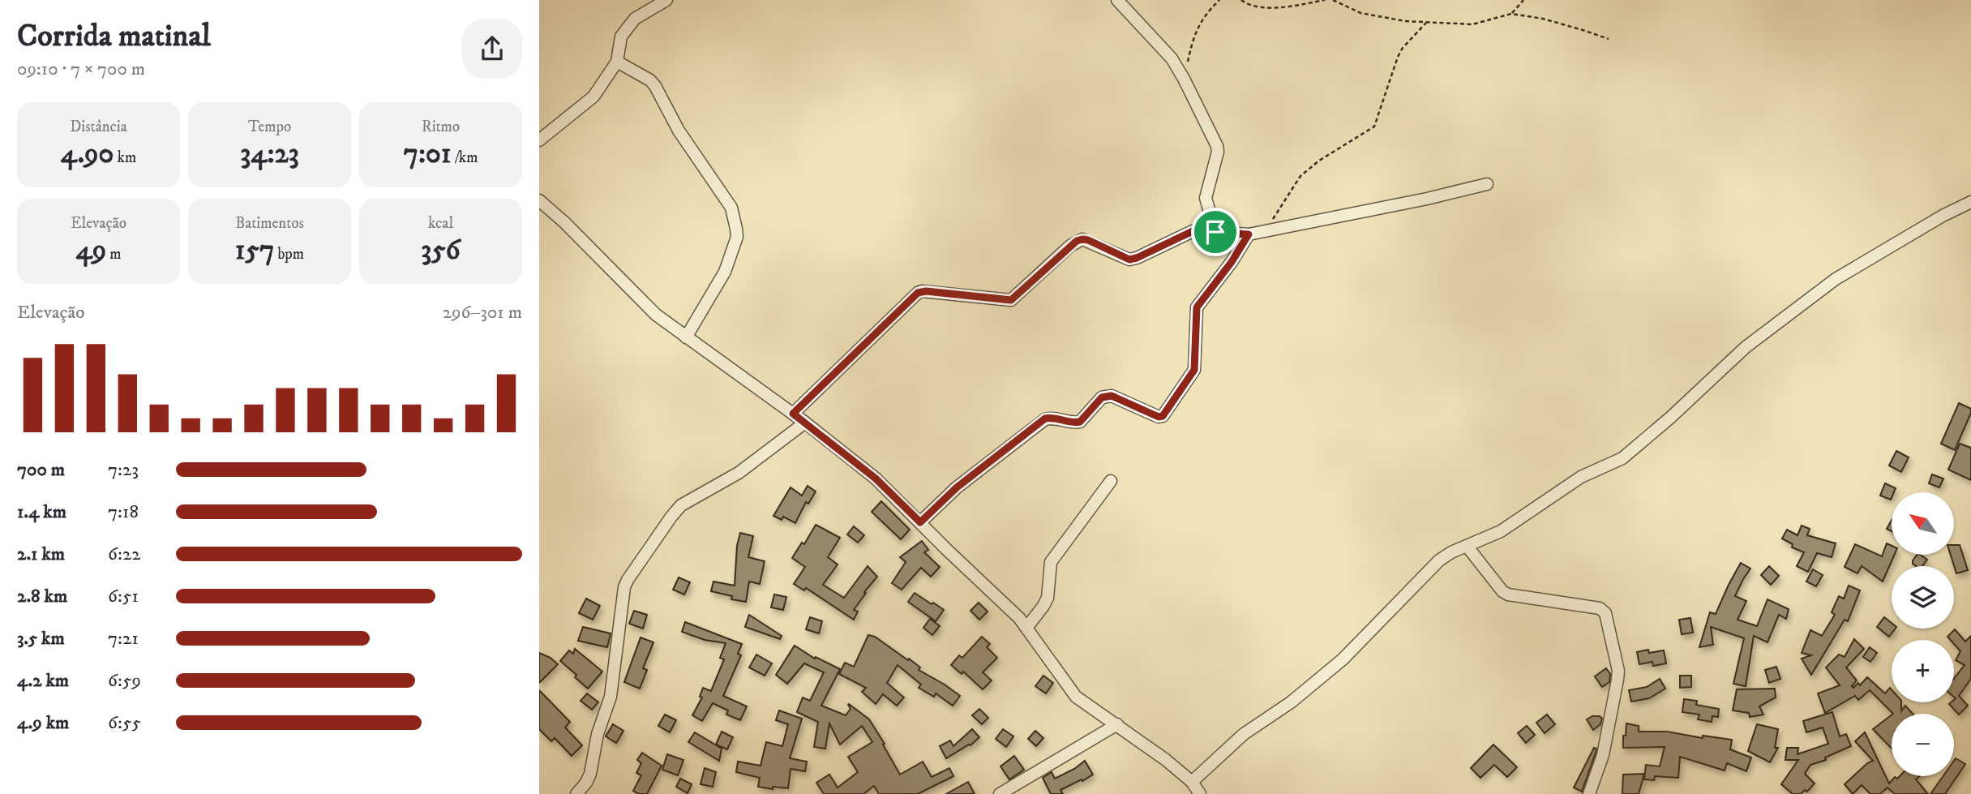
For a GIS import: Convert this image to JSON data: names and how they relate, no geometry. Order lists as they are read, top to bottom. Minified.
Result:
{"north":"top left","page":{"heading":["Corrida matinal","09:10 · 7 × 700 m"],"stats":[["Distância","4.90 km"],["Tempo","34:23"],["Ritmo","7:01 /km"],["Elevação","49 m"],["Batimentos","157 bpm"],["kcal","356"]],"chart":["Elevação","296–301 m"],"list":[{"name":"700 m","note":"7:23"},{"name":"1.4 km","note":"7:18"},{"name":"2.1 km","note":"6:22"},{"name":"2.8 km","note":"6:51"},{"name":"3.5 km","note":"7:21"},{"name":"4.2 km","note":"6:59"},{"name":"4.9 km","note":"6:55"}],"map_buttons":["+","−"]}}
